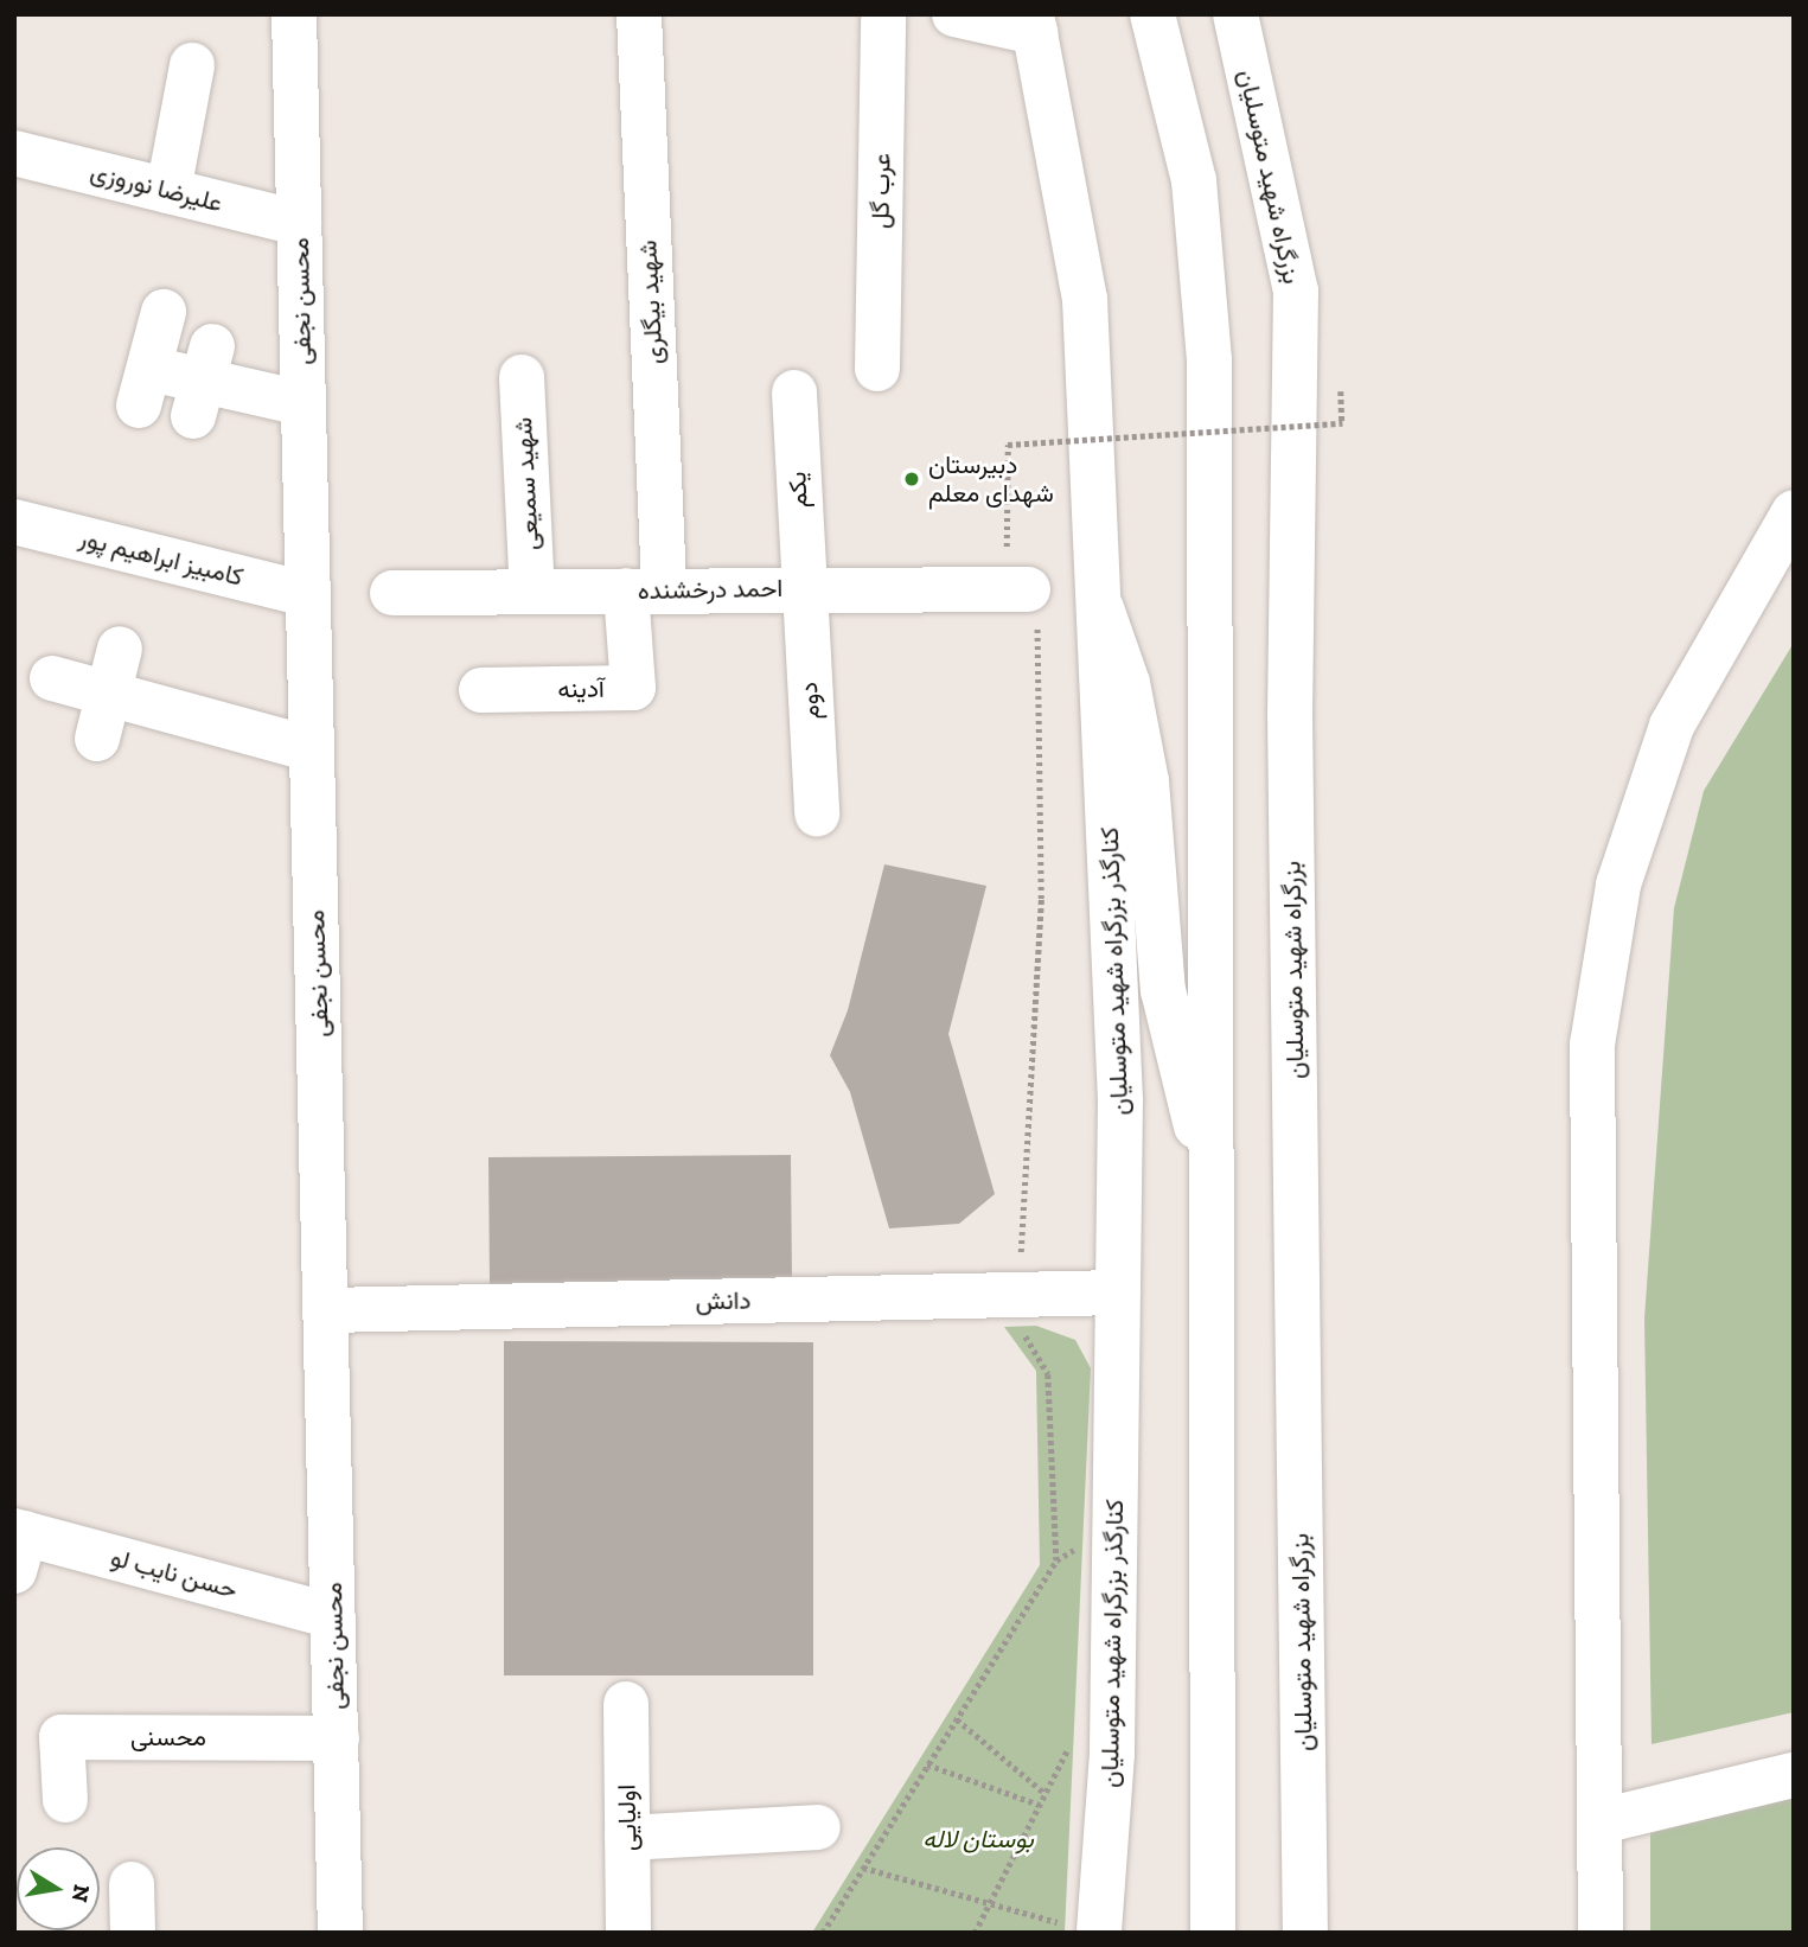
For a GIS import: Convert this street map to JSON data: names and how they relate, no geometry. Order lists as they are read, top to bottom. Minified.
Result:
{"streets":{"main road":["بزرگراه شهید متوسلیان","علیرضا نوروزی","عرب گل","محسن نجفی","شهید بیگلری","شهید سمیعی","یکم","کامبیز ابراهیم پور","احمد درخشنده","آدینه","دوم","کنارگذر بزرگراه شهید متوسلیان","دانش","حسن نایب لو","محسنی","اولیایی"]},"crossings":[["علیرضا نوروزی","محسن نجفی"],["محسن نجفی","کامبیز ابراهیم پور"],["محسن نجفی","دانش"],["محسن نجفی","حسن نایب لو"],["محسن نجفی","محسنی"],["شهید بیگلری","احمد درخشنده"],["شهید بیگلری","آدینه"],["شهید سمیعی","احمد درخشنده"],["یکم","احمد درخشنده"],["یکم","دوم"],["احمد درخشنده","آدینه"],["احمد درخشنده","دوم"],["کنارگذر بزرگراه شهید متوسلیان","دانش"]],"parks":["بوستان لاله"],"places":["دبیرستان شهدای معلم"],"north":"right"}
